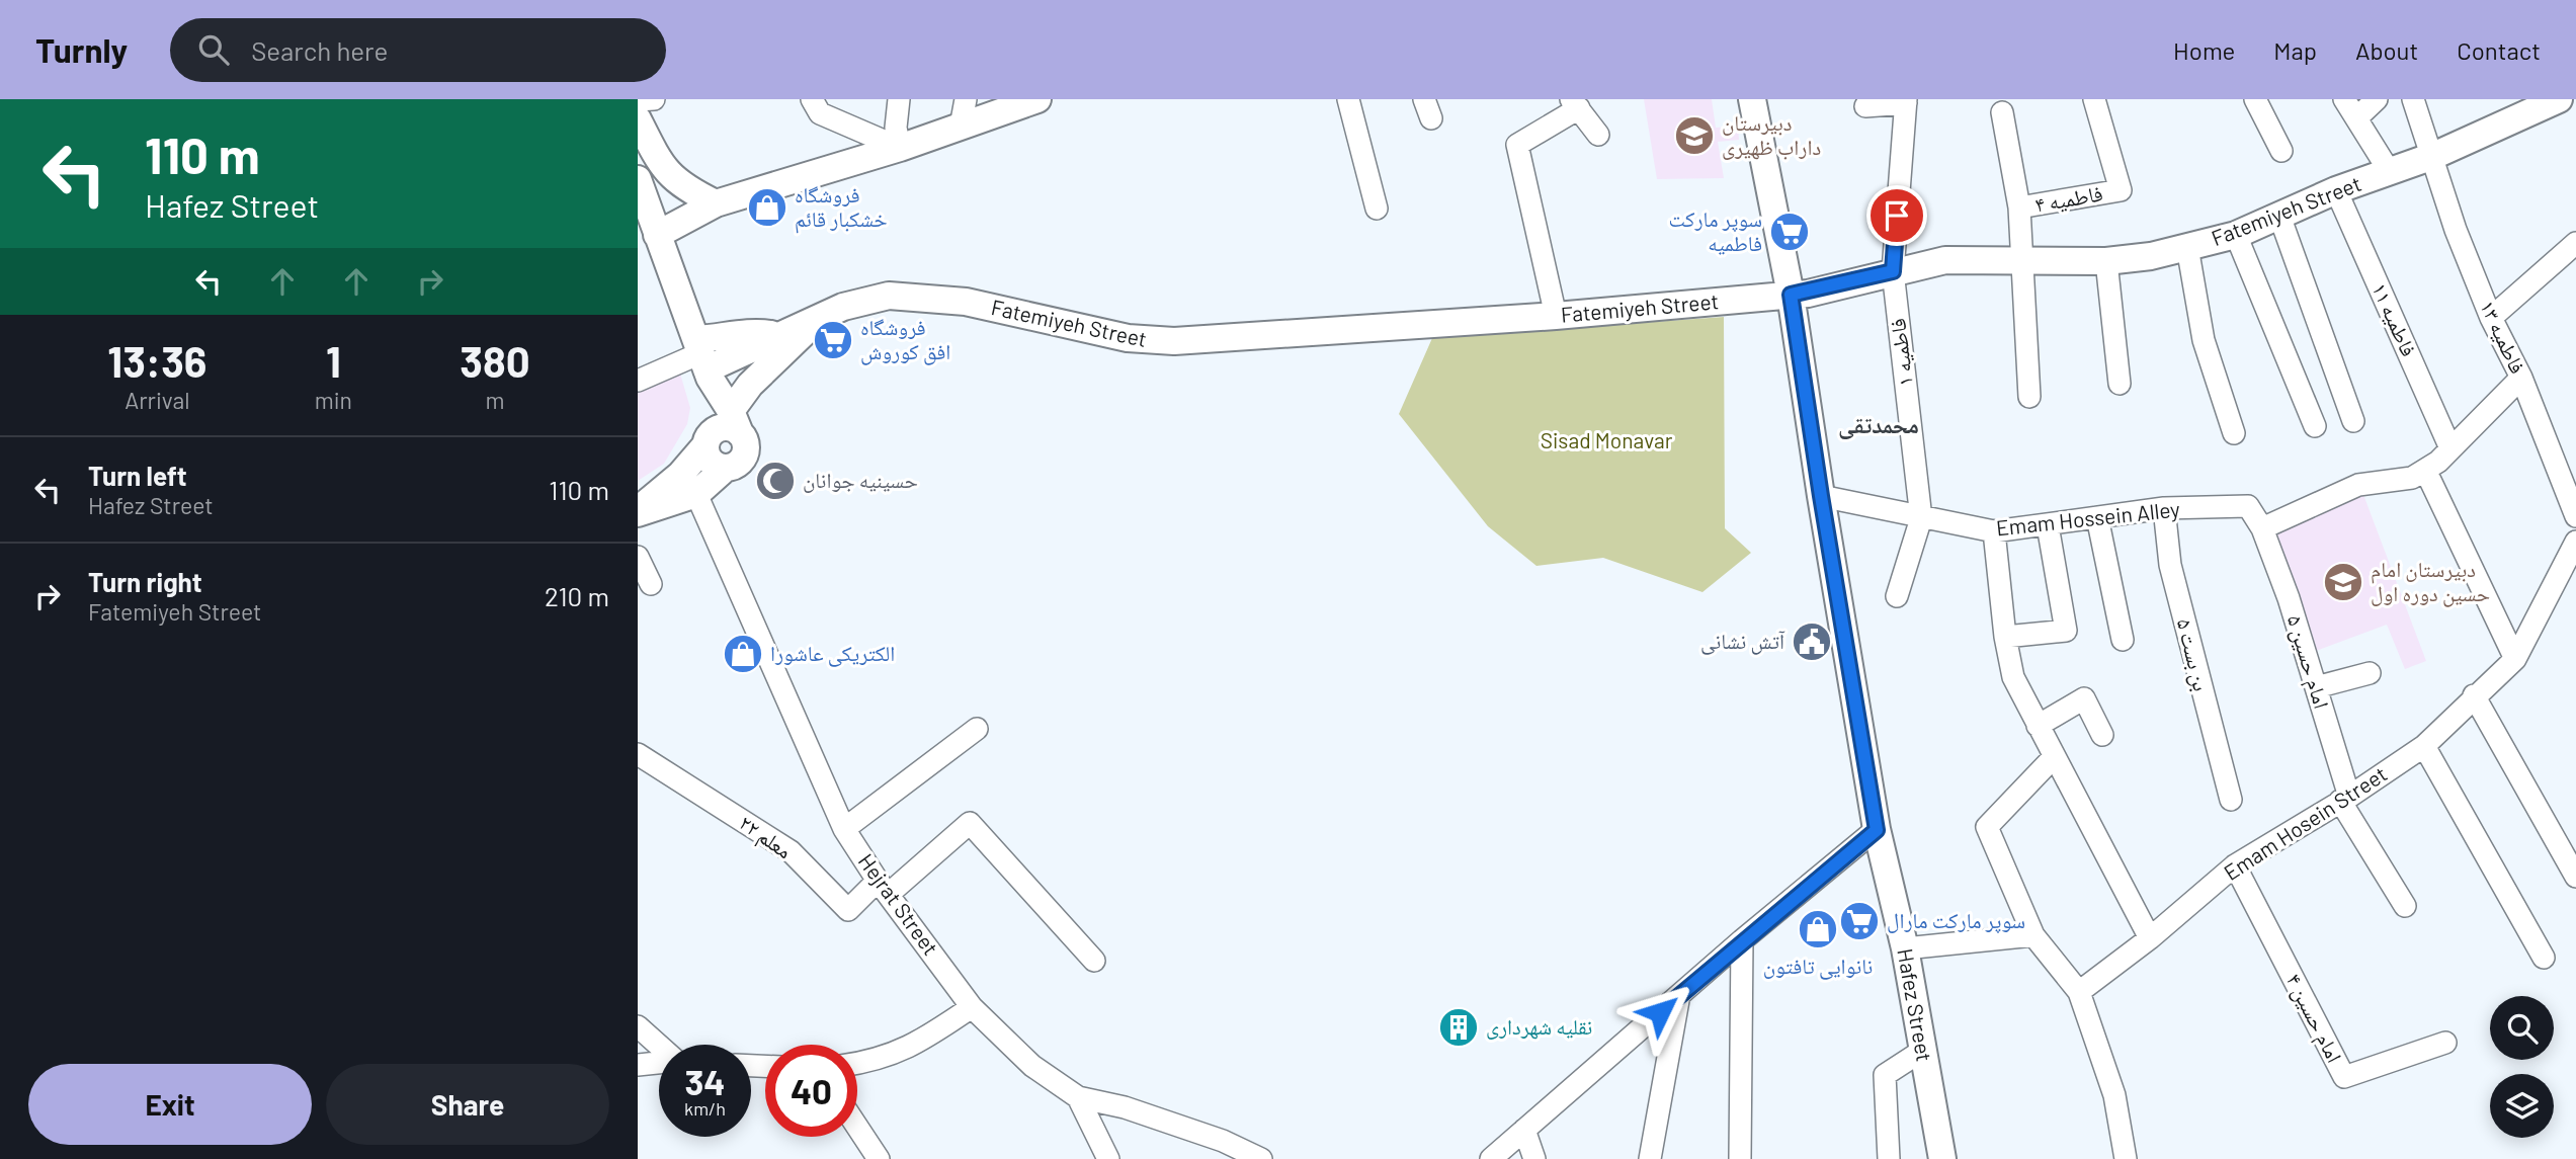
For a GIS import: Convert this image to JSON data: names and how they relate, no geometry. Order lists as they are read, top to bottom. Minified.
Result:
{"streets":{"main road":["Fatemiyeh Street","Hafez Street"],"street":["فاطمیه ۴","فاطمیه ۱۱","فاطمیه ۱۳","فاطمیه ۱","Emam Hossein Alley","بن بست ۵","امام حسین ۵","Emam Hosein Street","معلم ۲۲","Hejrat Street","امام حسین ۴"]},"crossings":[["فاطمیه ۴","Fatemiyeh Street"],["Fatemiyeh Street","فاطمیه ۱۱"],["Fatemiyeh Street","فاطمیه ۱۳"],["Fatemiyeh Street","فاطمیه ۱"],["Fatemiyeh Street","Hafez Street"],["فاطمیه ۱","Emam Hossein Alley"],["Emam Hossein Alley","بن بست ۵"],["Emam Hossein Alley","امام حسین ۵"],["Emam Hossein Alley","Hafez Street"],["امام حسین ۵","Emam Hosein Street"],["Emam Hosein Street","امام حسین ۴"],["معلم ۲۲","Hejrat Street"]],"districts":["محمدتقی"],"parks":["Sisad Monavar"],"places":{"school or university":["دبیرستان داراب ظهیری","دبیرستان امام حسین دوره اول"],"shop":["فروشگاه خشکبار قائم","الکتریکی عاشورا","نانوایی تافتون"],"supermarket":["سوپر مارکت فاطمیه","فروشگاه افق کوروش","سوپر مارکت مارال"],"mosque":["حسینیه جوانان"],"public building":["آتش نشانی"],"building":["نقلیه شهرداری"]},"page":{"header":"Turnly","search":"Search here","nav":["Home","Map","About","Contact"],"turn":["110 m","Hafez Street"],"eta":["13:36","Arrival","1","min","380","m"],"list":[{"name":"Turn left","note":"Hafez Street","value":"110 m"},{"name":"Turn right","note":"Fatemiyeh Street","value":"210 m"}],"speed":"34 km/h","limit":"40","buttons":["Exit","Share"]}}
